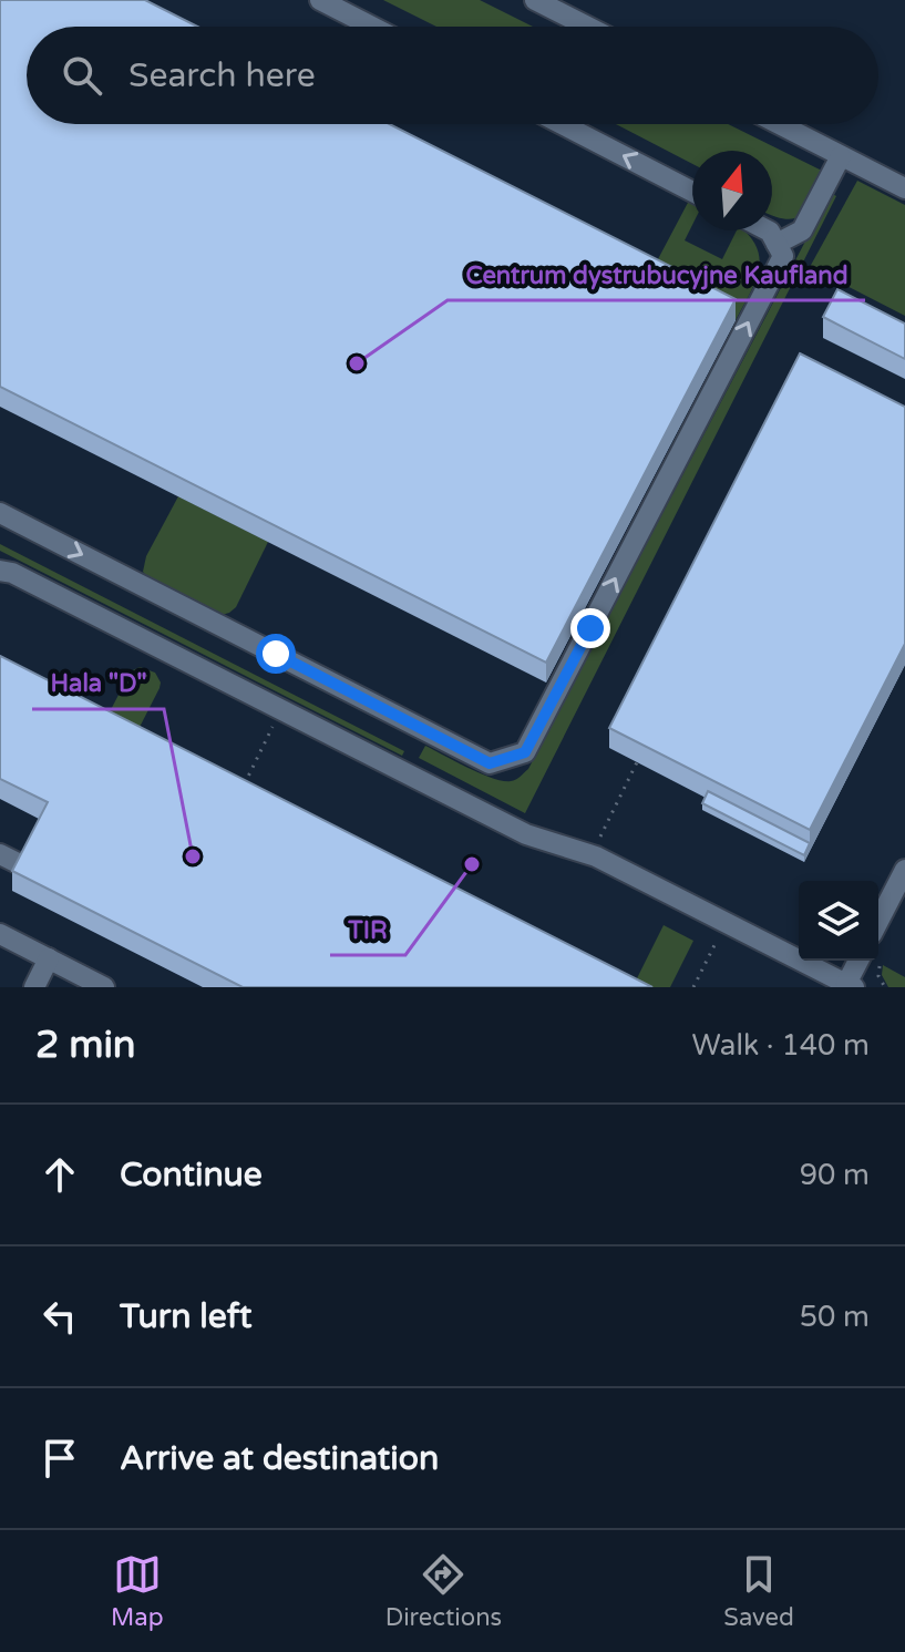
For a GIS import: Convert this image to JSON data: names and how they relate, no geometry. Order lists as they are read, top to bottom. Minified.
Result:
{"places":["Centrum dystrubucyjne Kaufland","Hala \"D\"","TIR"],"north":"top","page":{"search":"Search here","heading":["2 min","Walk · 140 m"],"list":[["Continue","90 m"],["Turn left","50 m"],"Arrive at destination"],"nav":["Map","Directions","Saved"]}}
